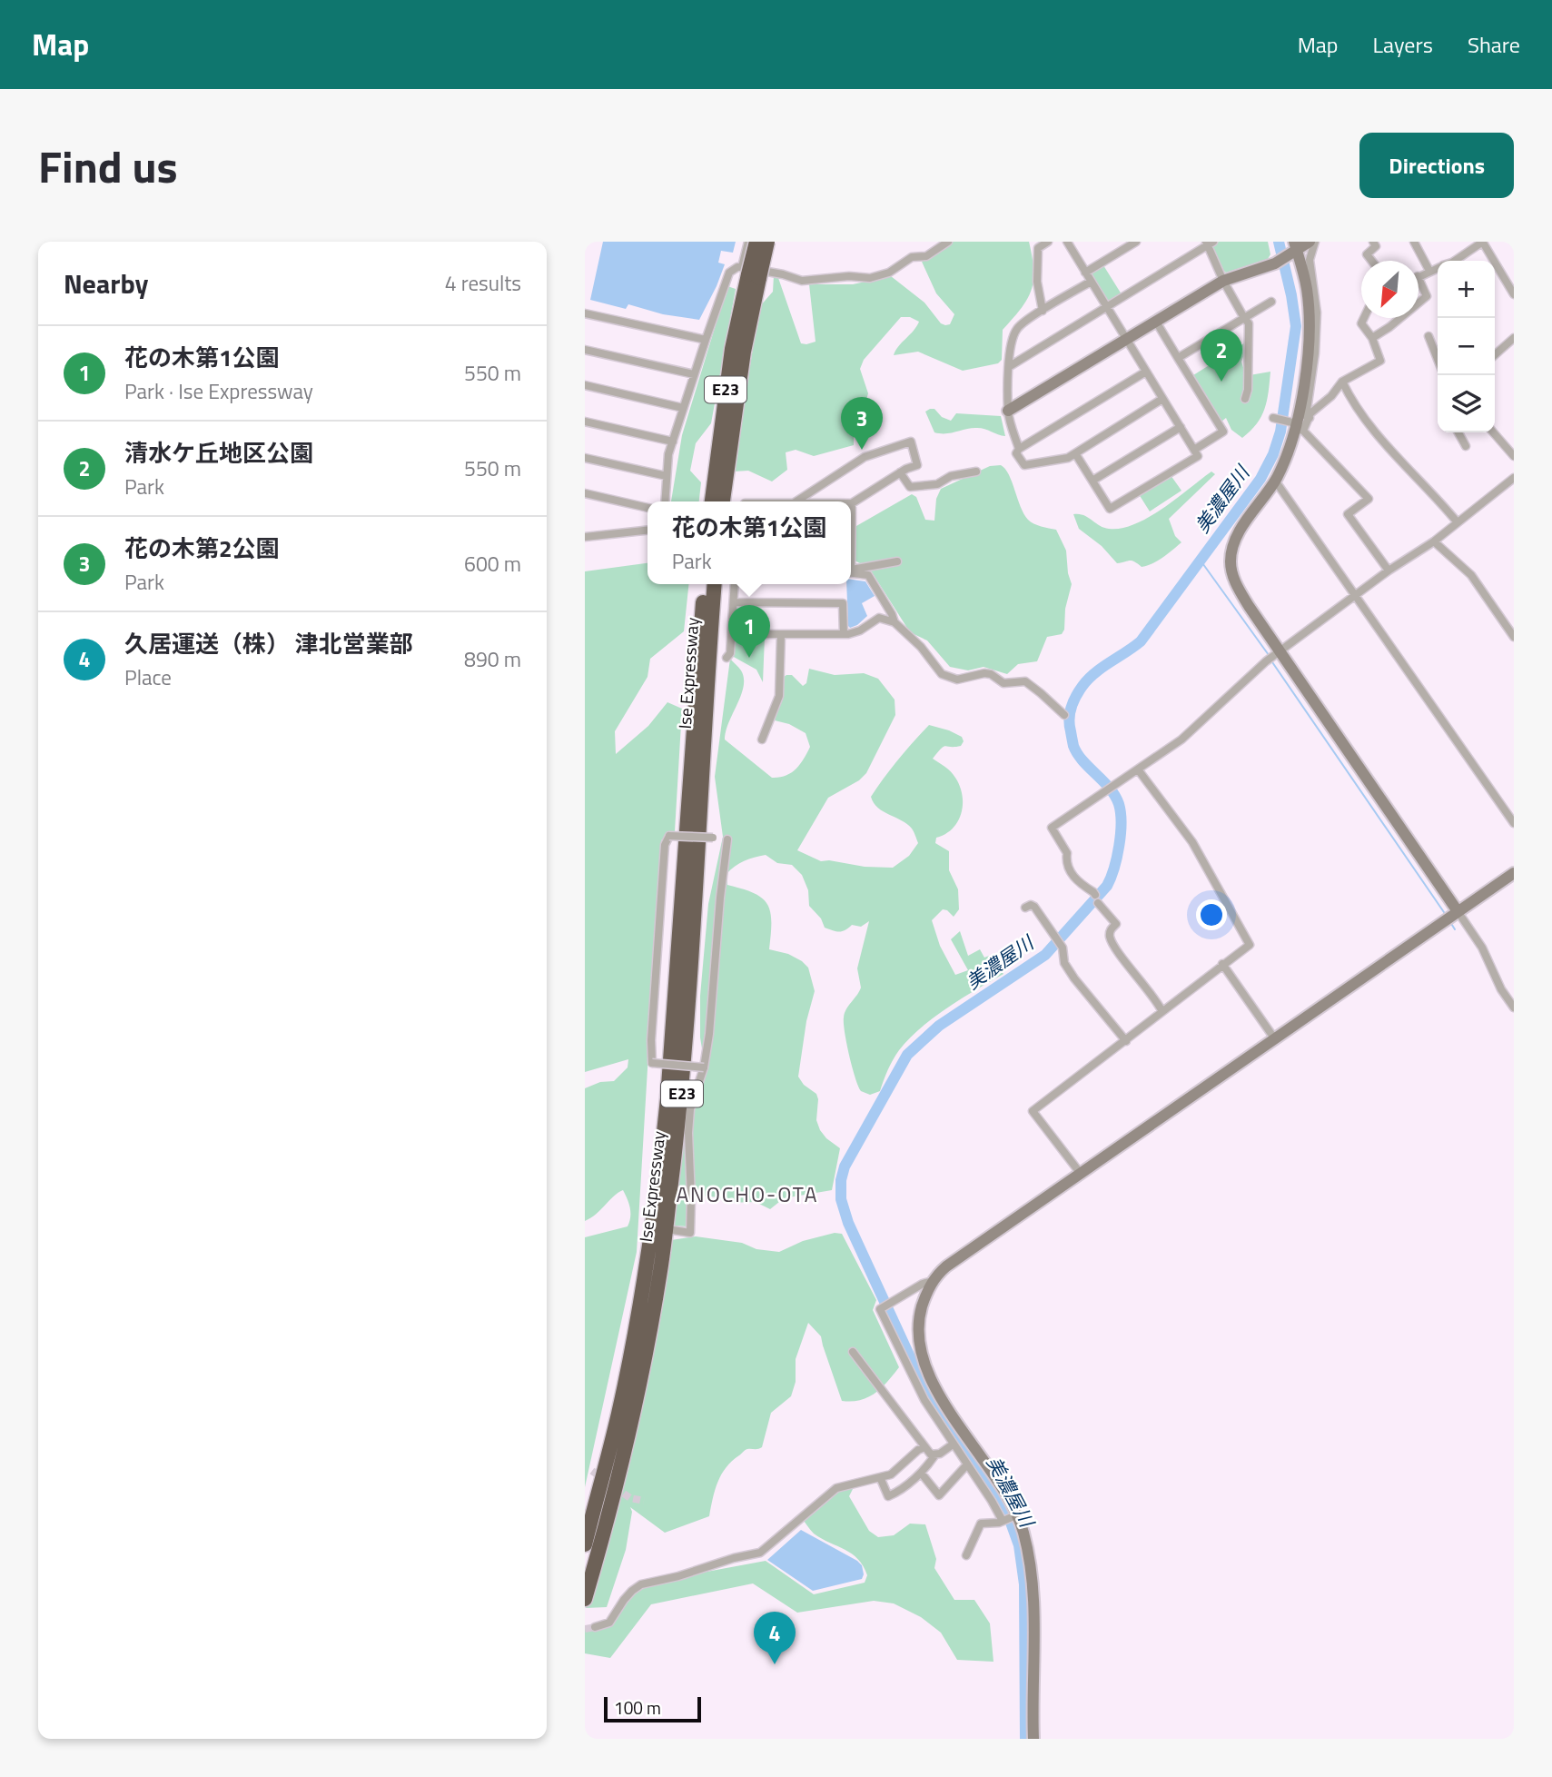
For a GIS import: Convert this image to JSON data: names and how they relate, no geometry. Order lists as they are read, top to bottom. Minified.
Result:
{"streets":{"highway":["E23","Ise Expressway"]},"districts":["ANOCHO-OTA"],"water":["美濃屋川"],"scale_bar":"100 m","north":"bottom left","page":{"header":"Map","nav":["Map","Layers","Share"],"title":"Find us","buttons":"Directions","heading":["Nearby","4 results"],"map_buttons":["+","−"],"list":[{"mark":"1","name":"花の木第1公園","note":"Park · Ise Expressway","value":"550 m"},{"mark":"2","name":"清水ケ丘地区公園","note":"Park","value":"550 m"},{"mark":"3","name":"花の木第2公園","note":"Park","value":"600 m"},{"mark":"4","name":"久居運送（株） 津北営業部","note":"Place","value":"890 m"}],"pins":["2","3","1","4"],"popup":["花の木第1公園","Park"],"scale":"100 m"}}
